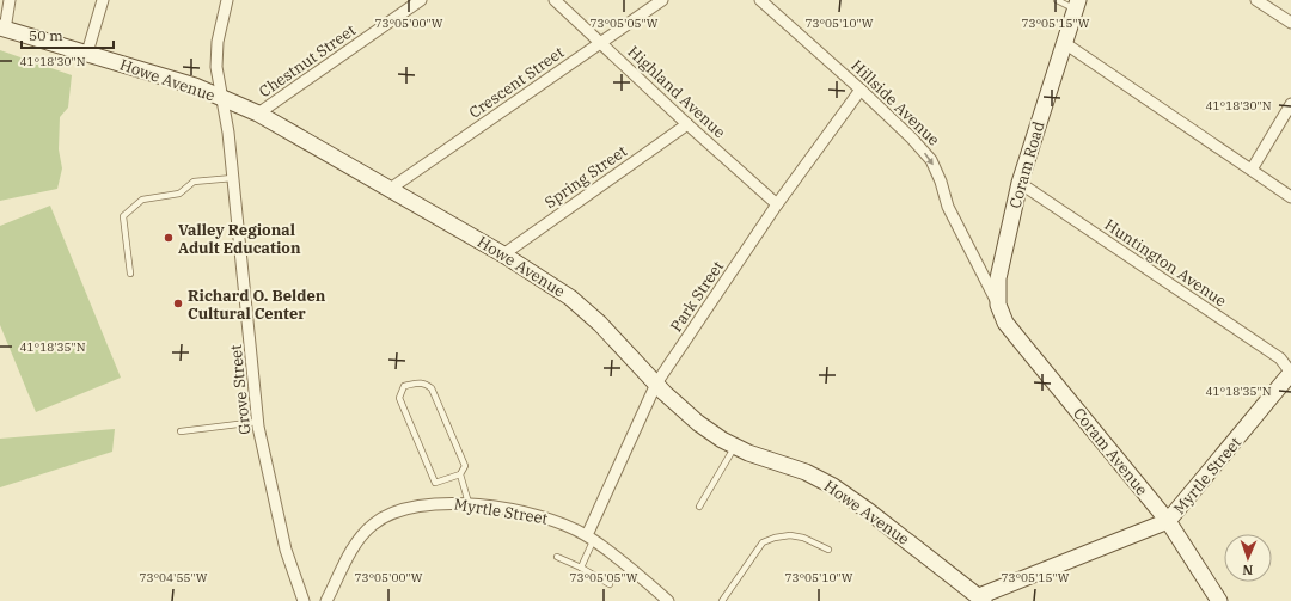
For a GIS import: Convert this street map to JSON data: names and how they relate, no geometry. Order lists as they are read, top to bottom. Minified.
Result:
{"streets":{"main road":["Howe Avenue","Coram Road","Coram Avenue","Myrtle Street"],"street":["Chestnut Street","Crescent Street","Highland Avenue","Hillside Avenue","Spring Street","Huntington Avenue","Park Street","Grove Street"]},"crossings":[["Chestnut Street","Howe Avenue"],["Howe Avenue","Crescent Street"],["Howe Avenue","Spring Street"],["Howe Avenue","Park Street"],["Howe Avenue","Grove Street"],["Howe Avenue","Myrtle Street"],["Crescent Street","Highland Avenue"],["Highland Avenue","Spring Street"],["Highland Avenue","Park Street"],["Hillside Avenue","Coram Road"],["Hillside Avenue","Park Street"],["Hillside Avenue","Coram Avenue"],["Coram Road","Huntington Avenue"],["Coram Road","Coram Avenue"],["Huntington Avenue","Myrtle Street"],["Park Street","Myrtle Street"],["Coram Avenue","Myrtle Street"]],"one_way":["Hillside Avenue"],"places":["Valley Regional Adult Education","Richard O. Belden Cultural Center"],"scale_bar":"50 m","north":"bottom","coordinates":["73°05'00\"W","73°05'05\"W","73°05'10\"W","73°05'15\"W","41°18'30\"N","41°18'35\"N","73°04'55\"W"]}
